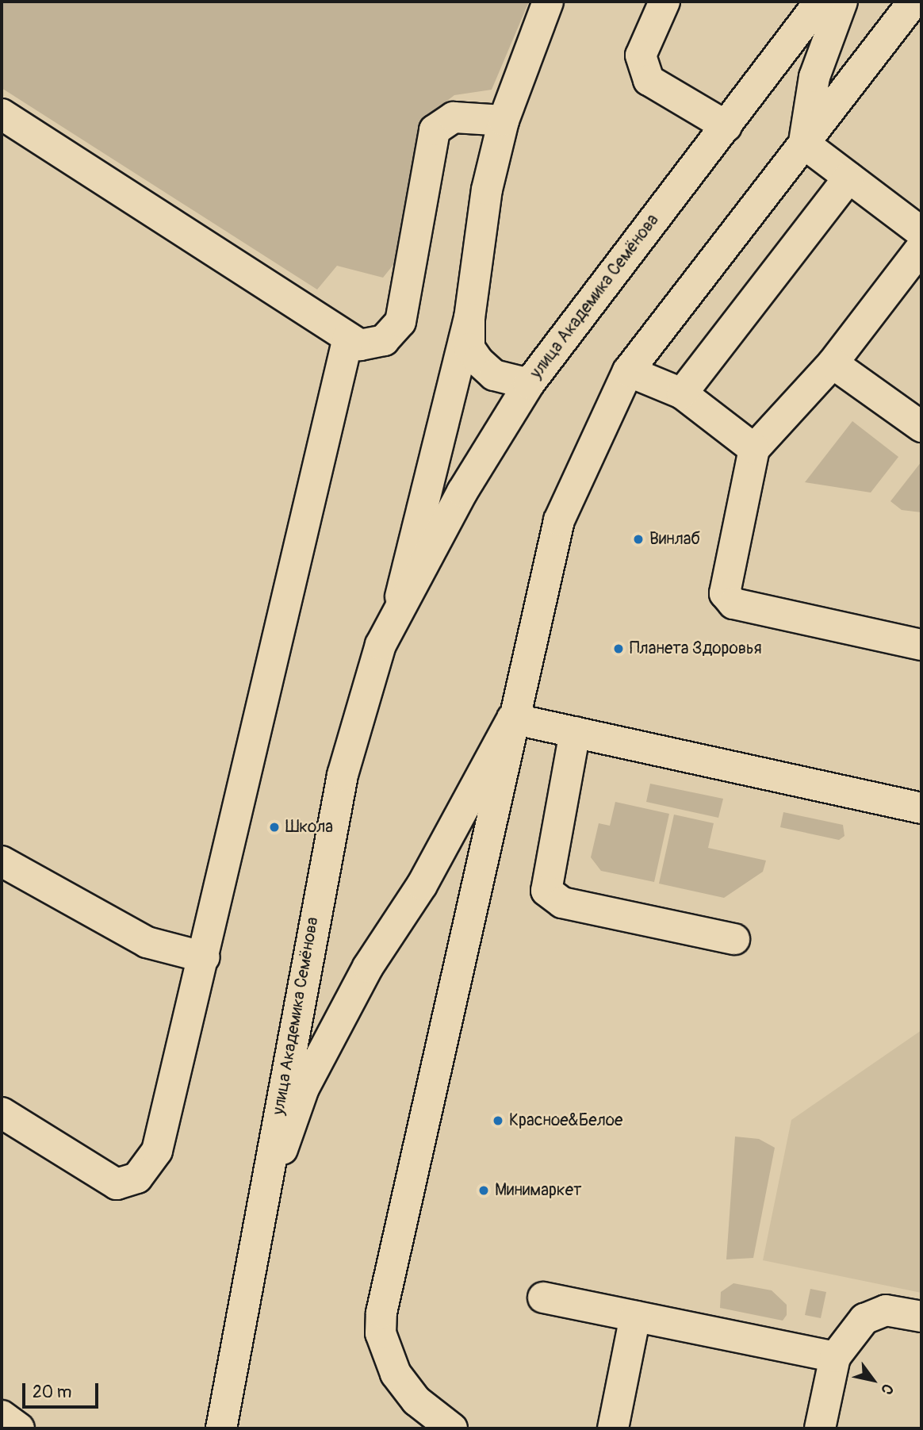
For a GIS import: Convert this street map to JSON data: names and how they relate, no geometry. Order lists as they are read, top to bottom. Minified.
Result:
{"streets":{"street":["улица Академика Семёнова"]},"places":["Винлаб","Планета Здоровья","Школа","Красное&Белое","Минимаркет"],"scale_bar":"20 m","north":"bottom right"}
